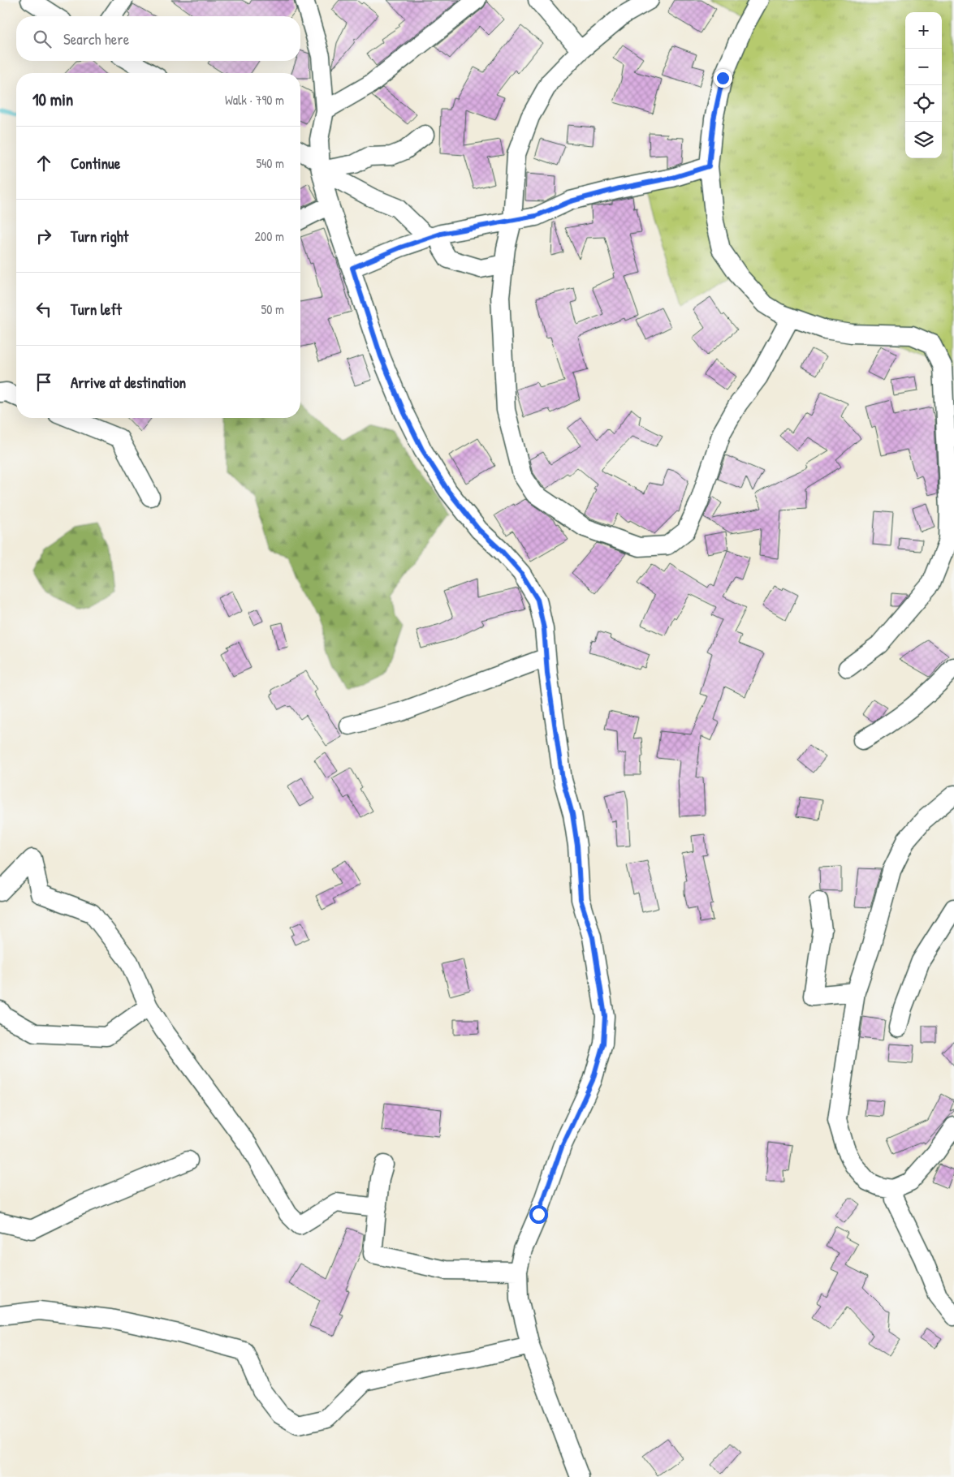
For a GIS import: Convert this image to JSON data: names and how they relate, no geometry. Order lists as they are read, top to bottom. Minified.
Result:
{"page":{"map_buttons":["+","−"],"search":"Search here","heading":["10 min","Walk · 790 m"],"list":[["Continue","540 m"],["Turn right","200 m"],["Turn left","50 m"],"Arrive at destination"]}}
